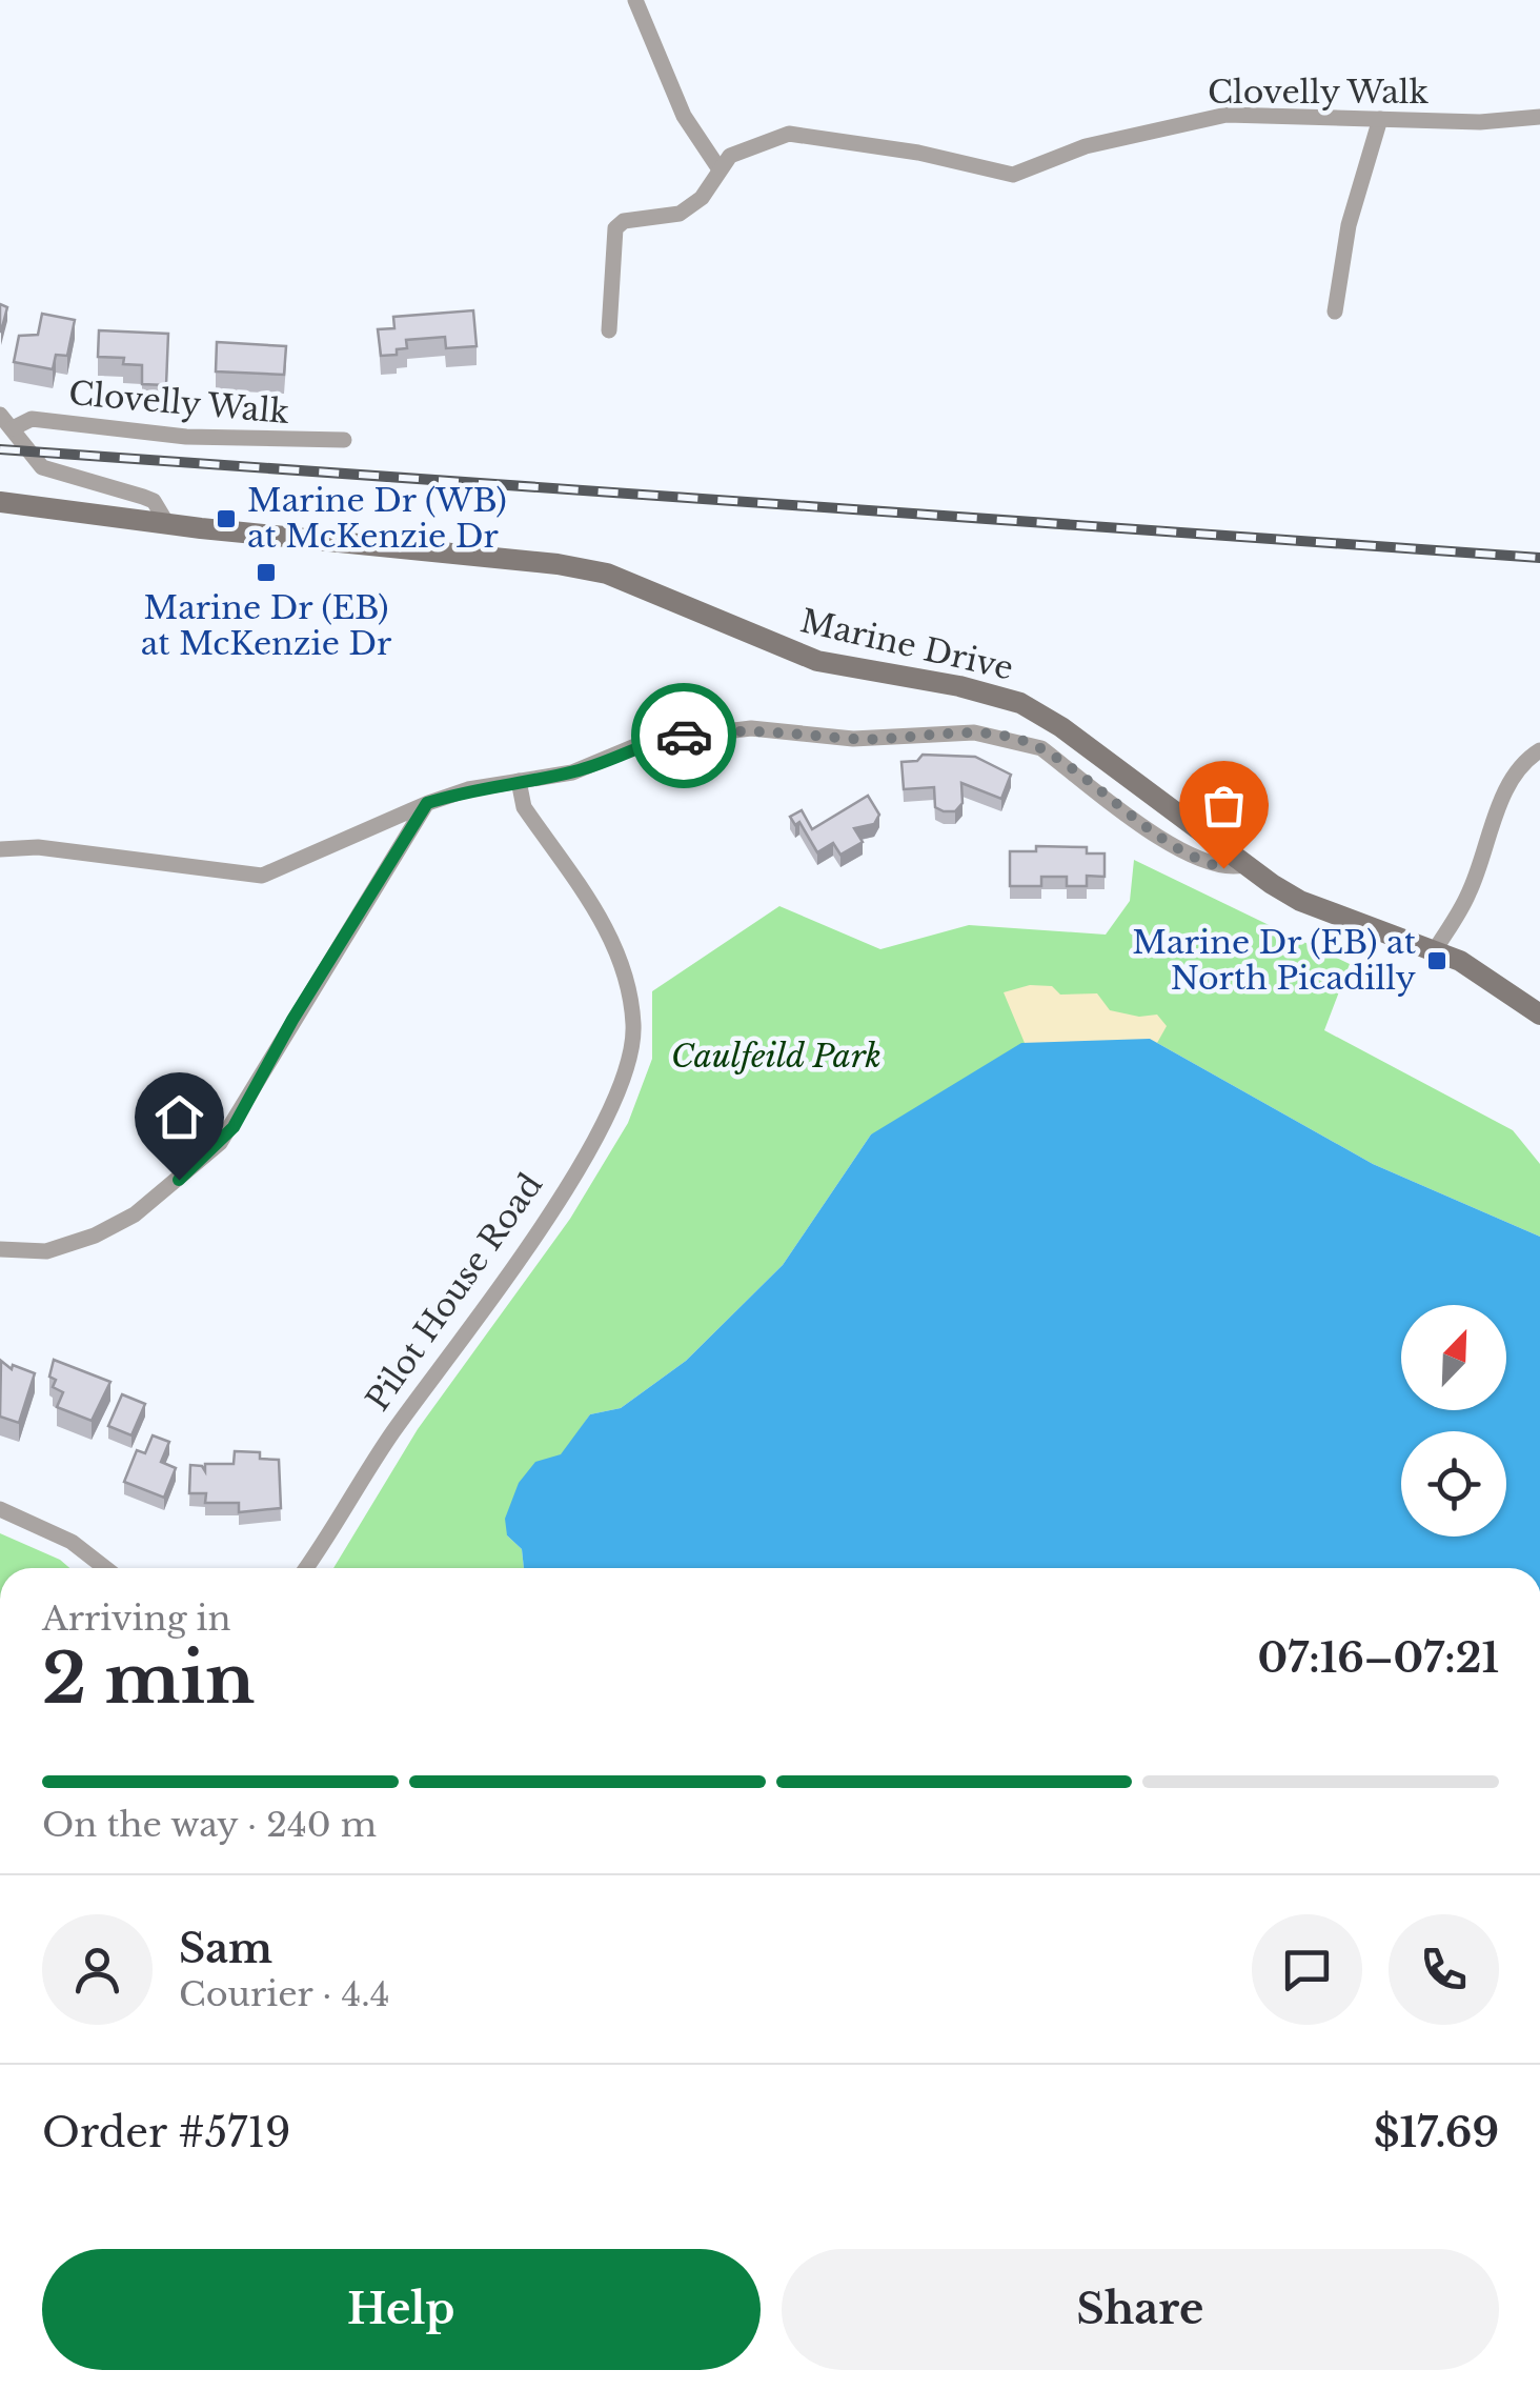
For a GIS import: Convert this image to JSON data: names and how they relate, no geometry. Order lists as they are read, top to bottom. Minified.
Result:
{"streets":{"main road":["Marine Drive"],"street":["Clovelly Walk","Pilot House Road"]},"parks":["Caulfeild Park"],"places":{"transit":["Marine Dr (WB) at McKenzie Dr","Marine Dr (EB) at McKenzie Dr","Marine Dr (EB) at North Picadilly"]},"north":"top right","page":{"heading":["2 min","Arriving in","07:16–07:21"],"panel":["Sam","Courier · 4.4","Order #5719","$17.69"],"bar":"On the way · 240 m","buttons":["Help","Share"]}}
